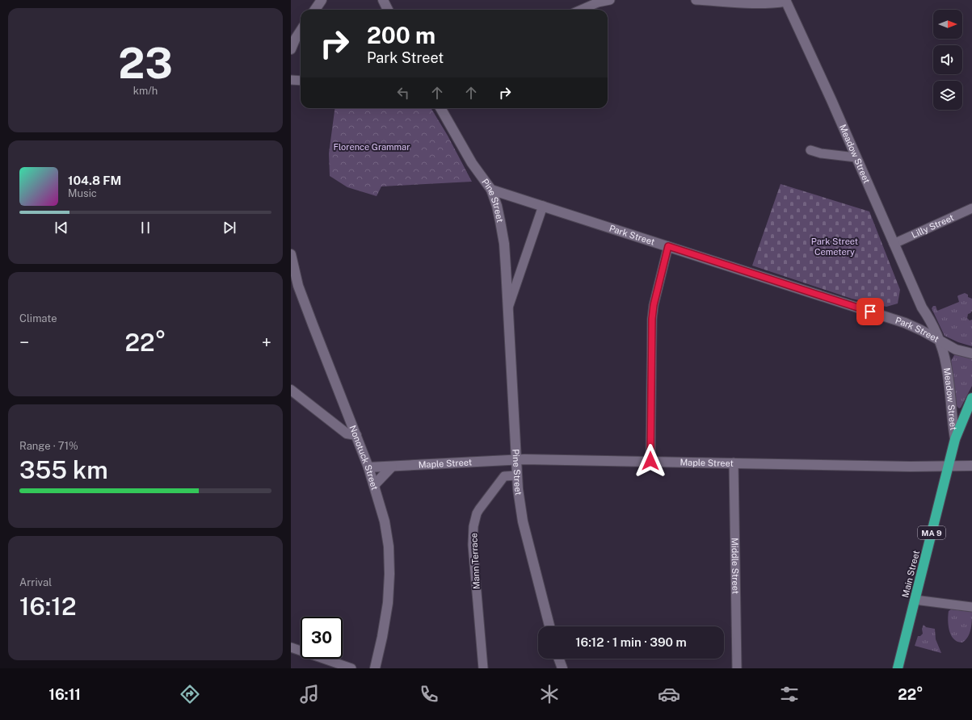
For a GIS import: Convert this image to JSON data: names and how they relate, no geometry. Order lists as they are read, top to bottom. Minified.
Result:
{"streets":{"highway":["MA 9","Main Street"],"main road":["Meadow Street","Pine Street","Park Street","Nonotuck Street","Maple Street"],"street":["Lilly Street","Mann Terrace","Middle Street"]},"crossings":[["Meadow Street","Lilly Street"],["Meadow Street","Park Street"],["Meadow Street","MA 9"],["Pine Street","Park Street"],["Pine Street","Maple Street"],["Pine Street","Mann Terrace"],["Nonotuck Street","Maple Street"],["Maple Street","MA 9"],["Maple Street","Middle Street"],["Maple Street","Main Street"],["MA 9","Main Street"]],"parks":["Florence Grammar","Park Street Cemetery"],"north":"right","page":{"tile":[["23","km/h"],"Climate",["Range · 71%","355 km"],["Arrival","16:12"]],"turn":["200 m","Park Street"],"song":["104.8 FM","Music"],"heat":["−","22°","+"],"limit":"30","trip":"16:12 · 1 min · 390 m","tabs":["16:11","22°"]}}
